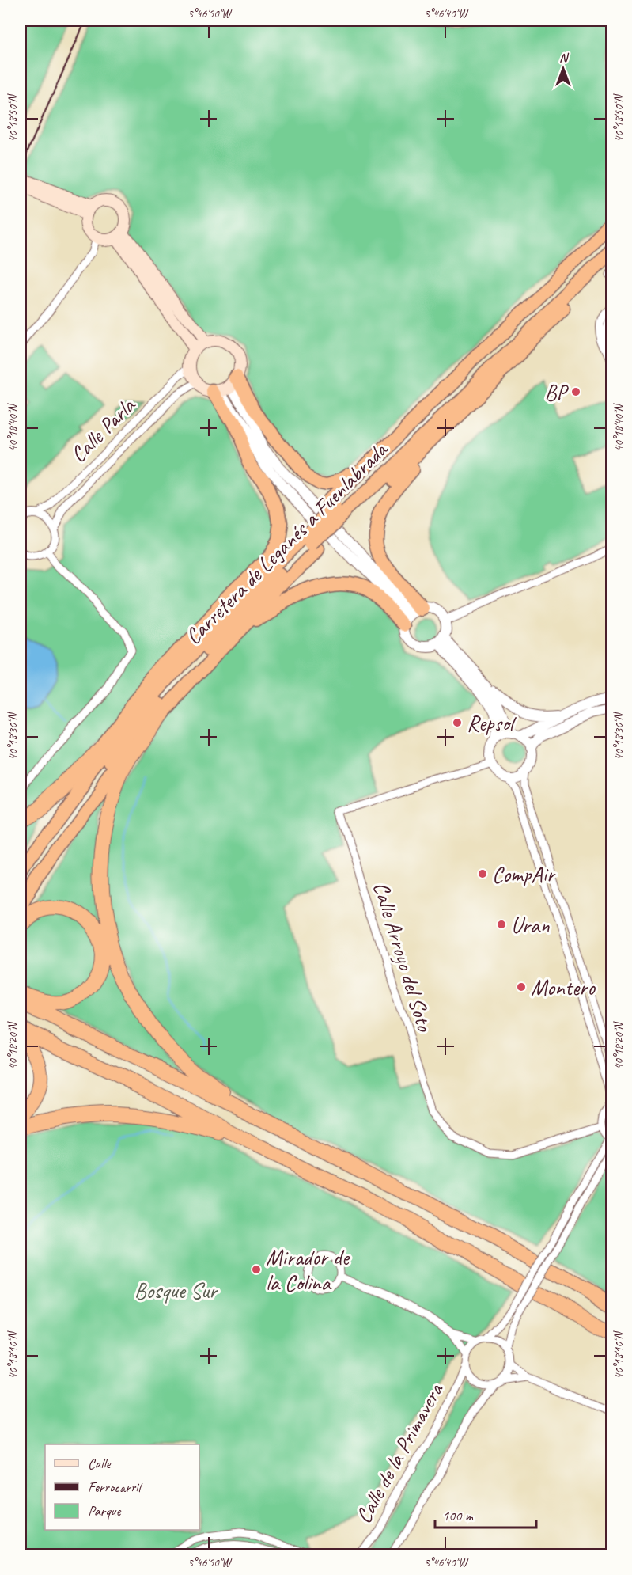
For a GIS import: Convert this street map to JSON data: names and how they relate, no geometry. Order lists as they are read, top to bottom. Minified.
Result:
{"streets":{"highway":["Carretera de Leganés a Fuenlabrada"],"street":["Calle Parla","Calle Arroyo del Soto","Calle de la Primavera"]},"parks":["Bosque Sur"],"places":["BP","Repsol","CompAir","Uran","Montero","Mirador de la Colina"],"legend":["Calle","Ferrocarril","Parque"],"scale_bar":"100 m","north":"top","coordinates":["3°46'50\"W","3°46'40\"W","40°18'50\"N","40°18'40\"N","40°18'30\"N","40°18'20\"N","40°18'10\"N"]}
